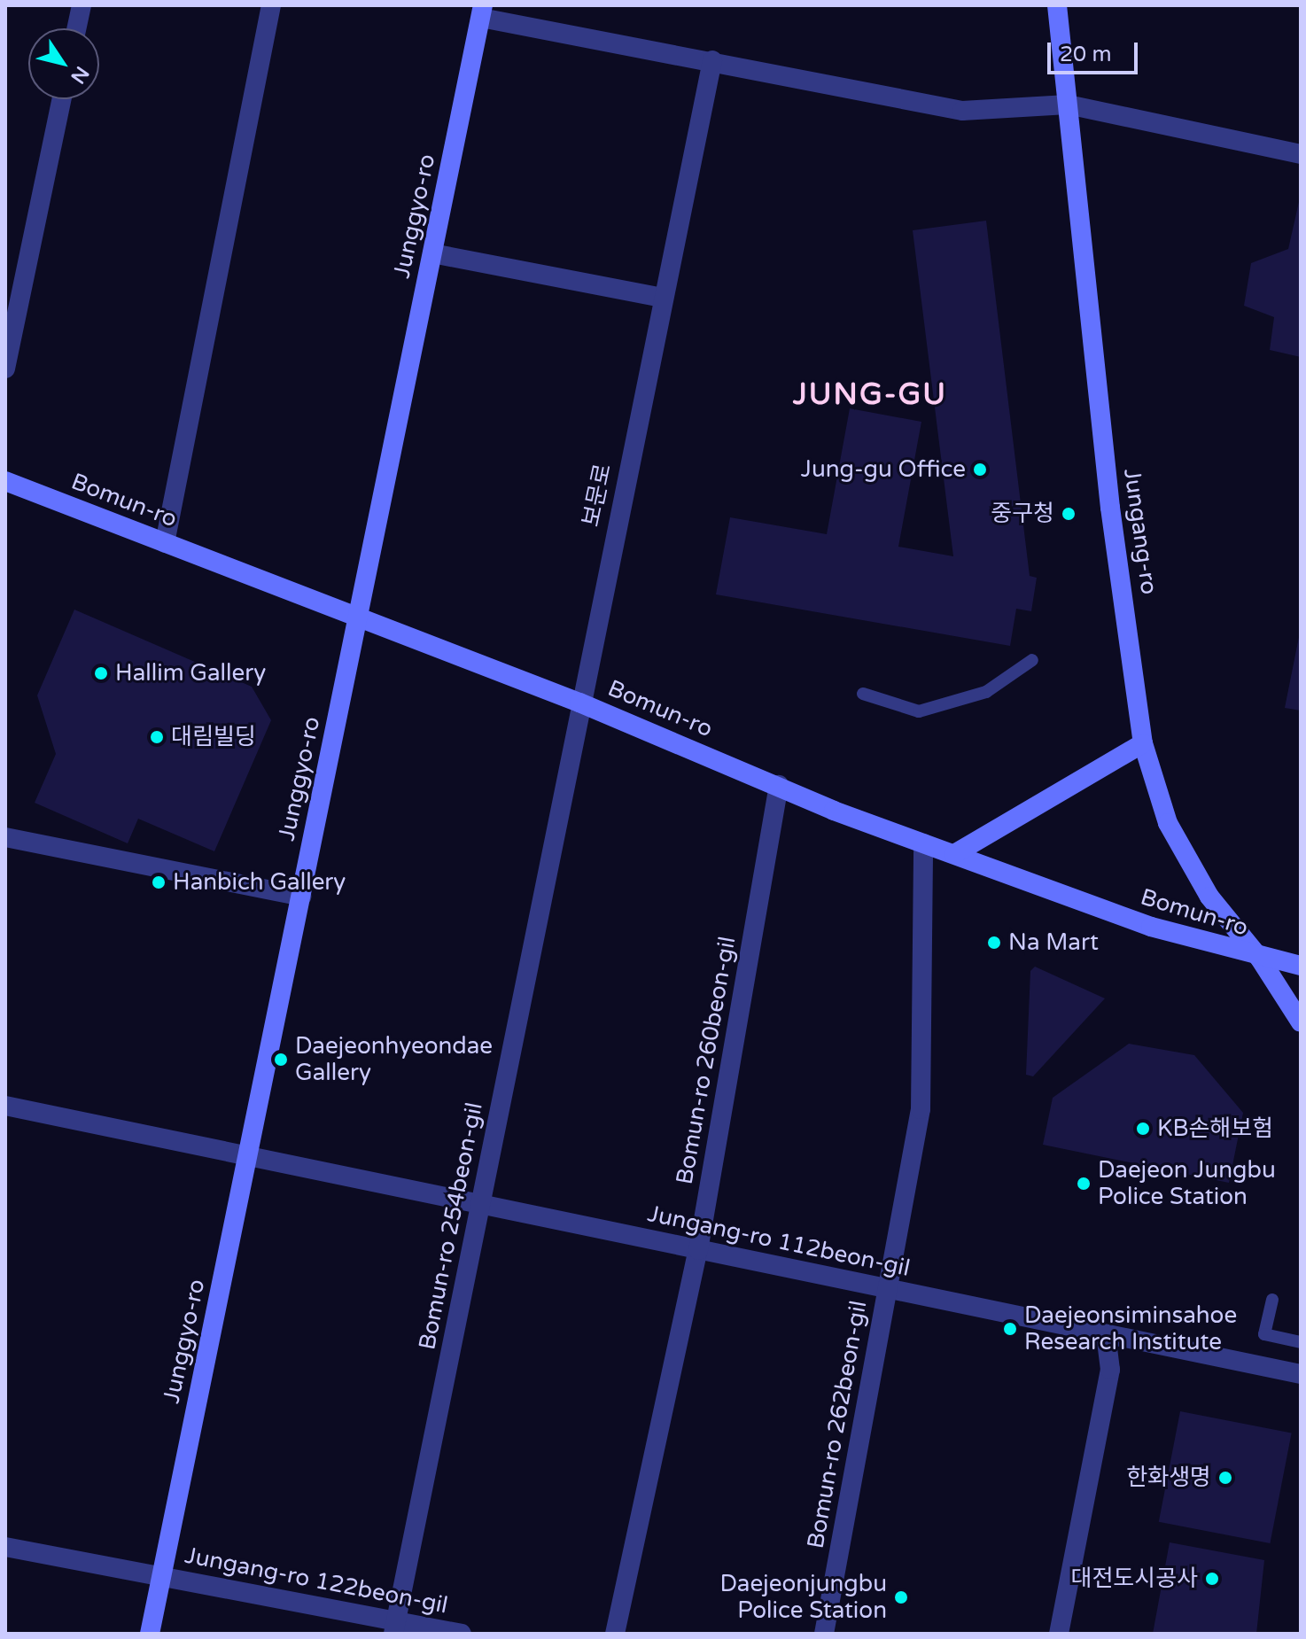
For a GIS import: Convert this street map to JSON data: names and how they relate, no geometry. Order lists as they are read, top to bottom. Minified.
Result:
{"streets":{"main road":["Junggyo-ro","Bomun-ro","Jungang-ro"],"street":["보문로","Bomun-ro 260beon-gil","Bomun-ro 254beon-gil","Jungang-ro 112beon-gil","Bomun-ro 262beon-gil","Jungang-ro 122beon-gil"]},"crossings":[["Junggyo-ro","보문로"],["Junggyo-ro","Bomun-ro"],["Junggyo-ro","Jungang-ro"],["Junggyo-ro","Jungang-ro 112beon-gil"],["Junggyo-ro","Jungang-ro 122beon-gil"],["보문로","Bomun-ro"],["보문로","Bomun-ro 254beon-gil"],["Bomun-ro","Jungang-ro"],["Bomun-ro","Bomun-ro 260beon-gil"],["Bomun-ro","Bomun-ro 254beon-gil"],["Bomun-ro","Bomun-ro 262beon-gil"],["Bomun-ro 260beon-gil","Jungang-ro 112beon-gil"],["Bomun-ro 254beon-gil","Jungang-ro 112beon-gil"],["Bomun-ro 254beon-gil","Jungang-ro 122beon-gil"],["Jungang-ro 112beon-gil","Bomun-ro 262beon-gil"]],"districts":["JUNG-GU"],"places":["Jung-gu Office","중구청","Hallim Gallery","대림빌딩","Hanbich Gallery","Na Mart","Daejeonhyeondae Gallery","KB손해보험","Daejeon Jungbu Police Station","Daejeonsiminsahoe Research Institute","한화생명","대전도시공사","Daejeonjungbu Police Station"],"scale_bar":"20 m","north":"bottom right"}
